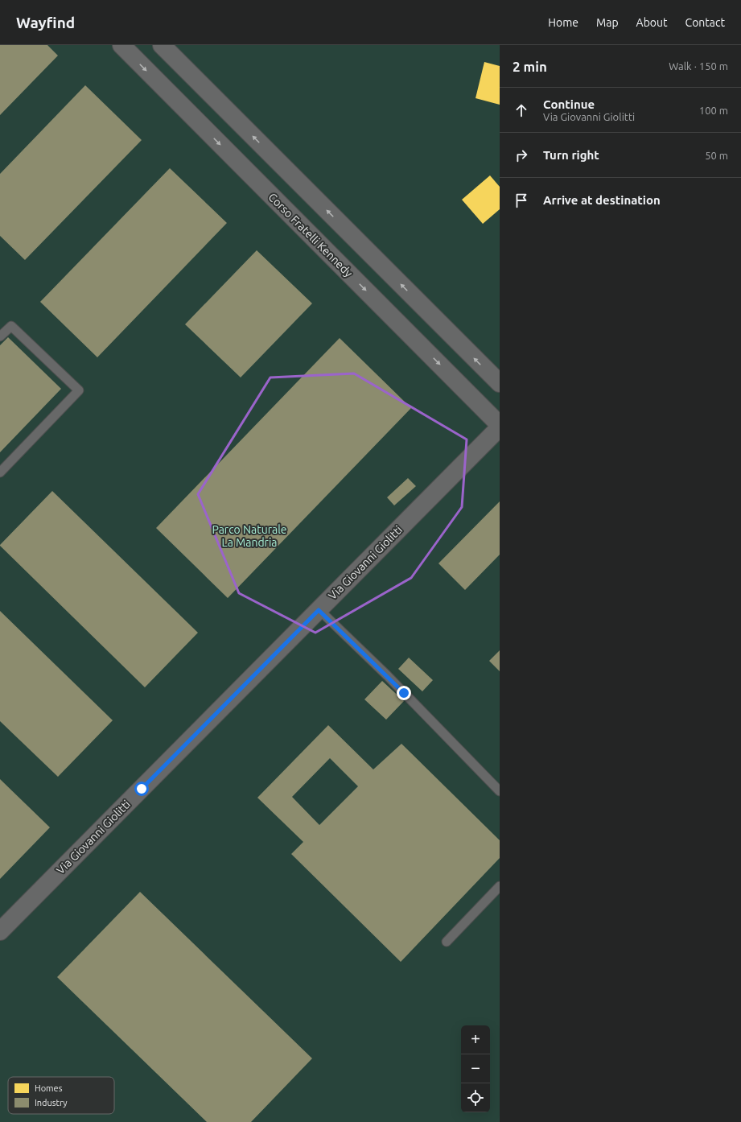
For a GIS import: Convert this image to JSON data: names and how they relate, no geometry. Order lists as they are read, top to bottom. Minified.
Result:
{"streets":{"street":["Corso Fratelli Kennedy","Via Giovanni Giolitti"]},"parks":["Parco Naturale La Mandria"],"legend":["Homes","Industry"],"page":{"header":"Wayfind","nav":["Home","Map","About","Contact"],"heading":["2 min","Walk · 150 m"],"list":[["Continue","Via Giovanni Giolitti","100 m"],["Turn right","50 m"],"Arrive at destination"],"map_buttons":["+","−"]}}
